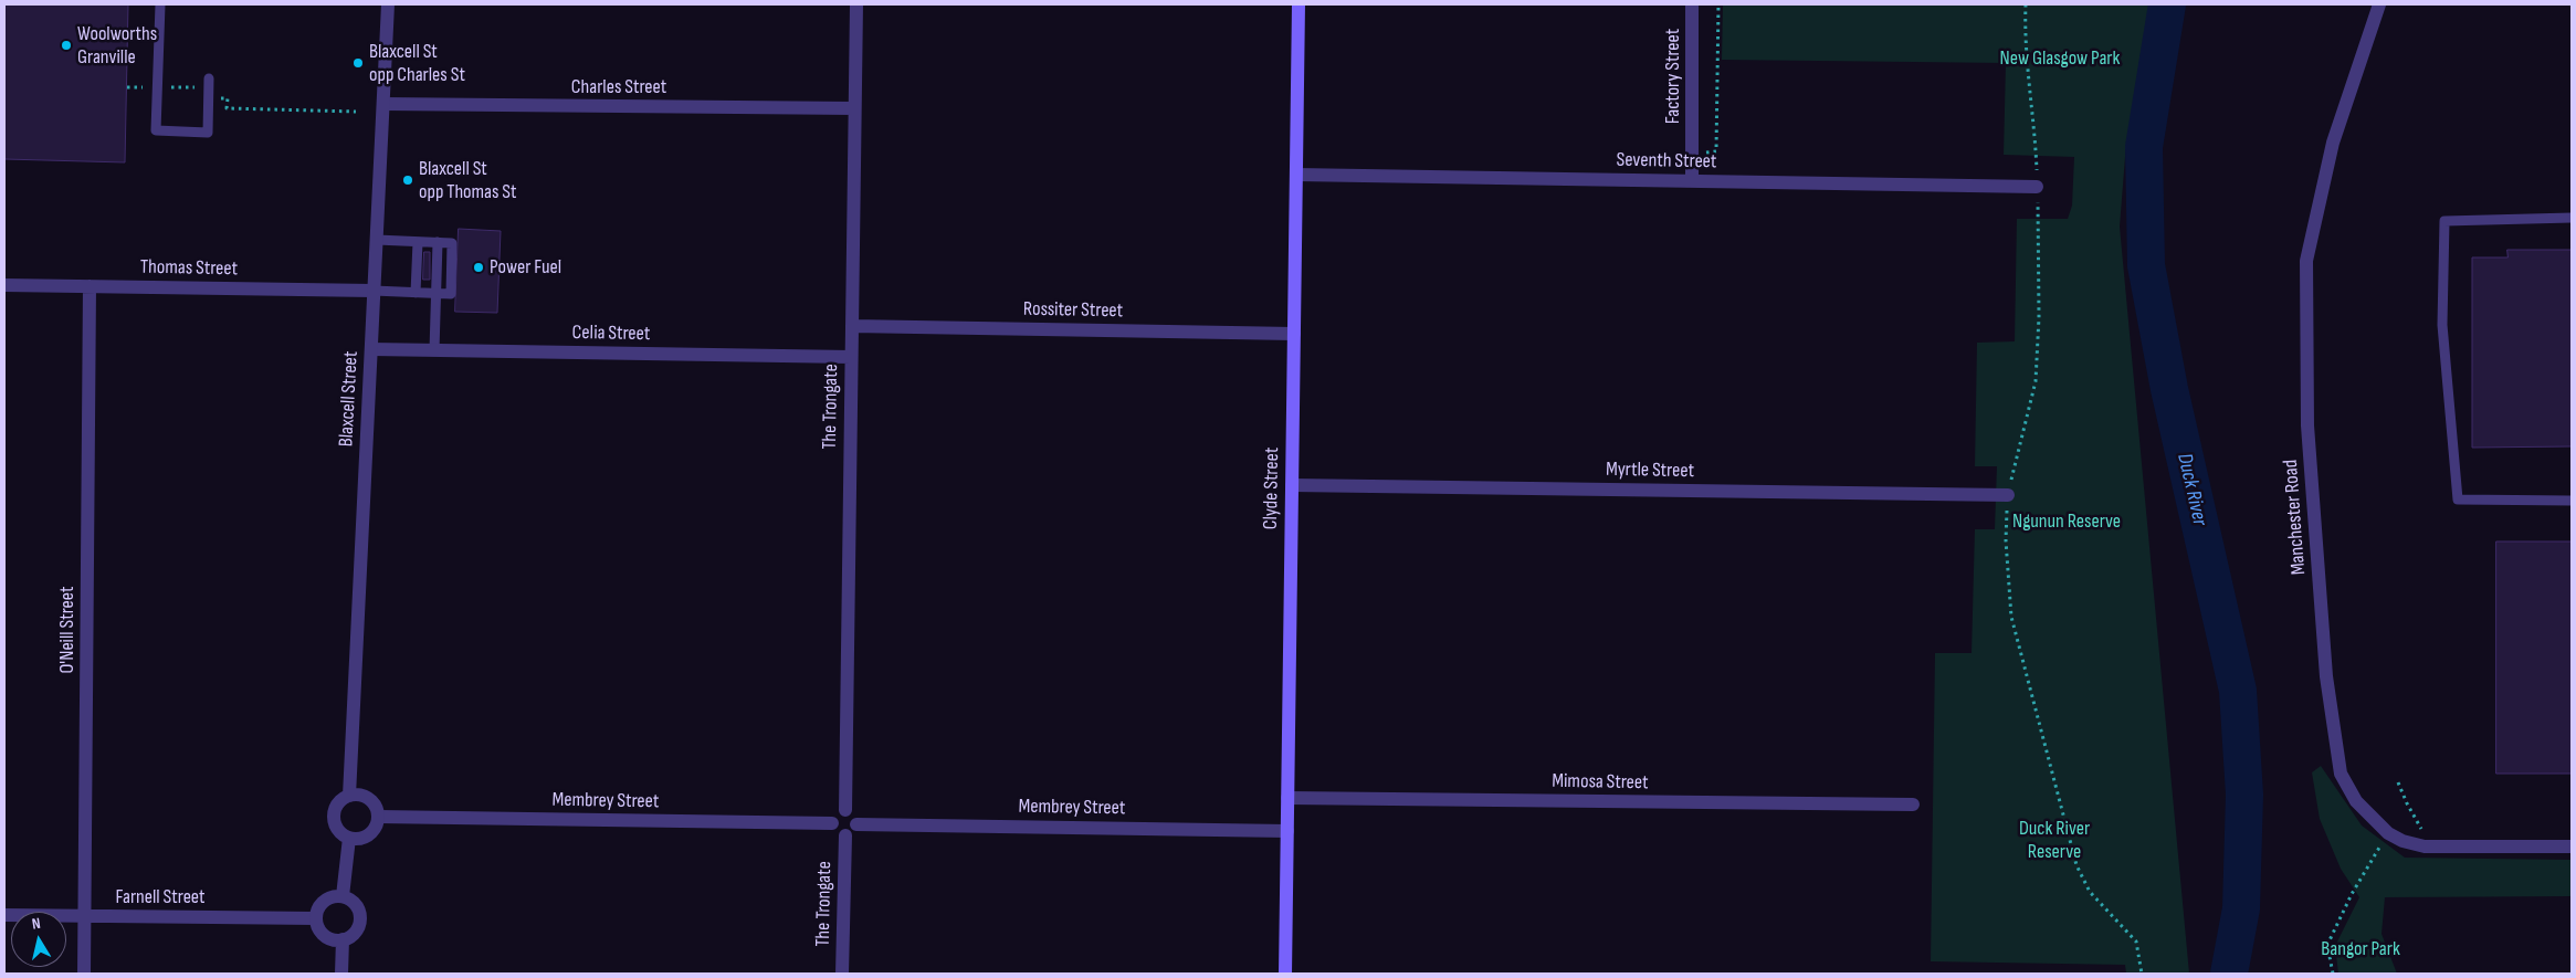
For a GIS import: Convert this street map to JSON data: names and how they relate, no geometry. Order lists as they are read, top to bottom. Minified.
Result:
{"streets":{"main road":["Clyde Street"],"street":["Factory Street","Charles Street","Seventh Street","Thomas Street","Rossiter Street","Celia Street","Blaxcell Street","The Trongate","Myrtle Street","Manchester Road","O'Neill Street","Mimosa Street","Membrey Street","Farnell Street"]},"crossings":[["Factory Street","Seventh Street"],["Charles Street","Blaxcell Street"],["Charles Street","The Trongate"],["Seventh Street","Clyde Street"],["Thomas Street","Blaxcell Street"],["Thomas Street","O'Neill Street"],["Rossiter Street","The Trongate"],["Rossiter Street","Clyde Street"],["Celia Street","Blaxcell Street"],["Celia Street","The Trongate"],["Blaxcell Street","Membrey Street"],["The Trongate","Membrey Street"],["Myrtle Street","Clyde Street"],["Clyde Street","Mimosa Street"],["Clyde Street","Membrey Street"],["O'Neill Street","Farnell Street"]],"water":["Duck River"],"parks":["New Glasgow Park","Ngunun Reserve","Duck River Reserve","Bangor Park"],"places":["Woolworths Granville","Blaxcell St opp Charles St","Blaxcell St opp Thomas St","Power Fuel"],"north":"top"}
